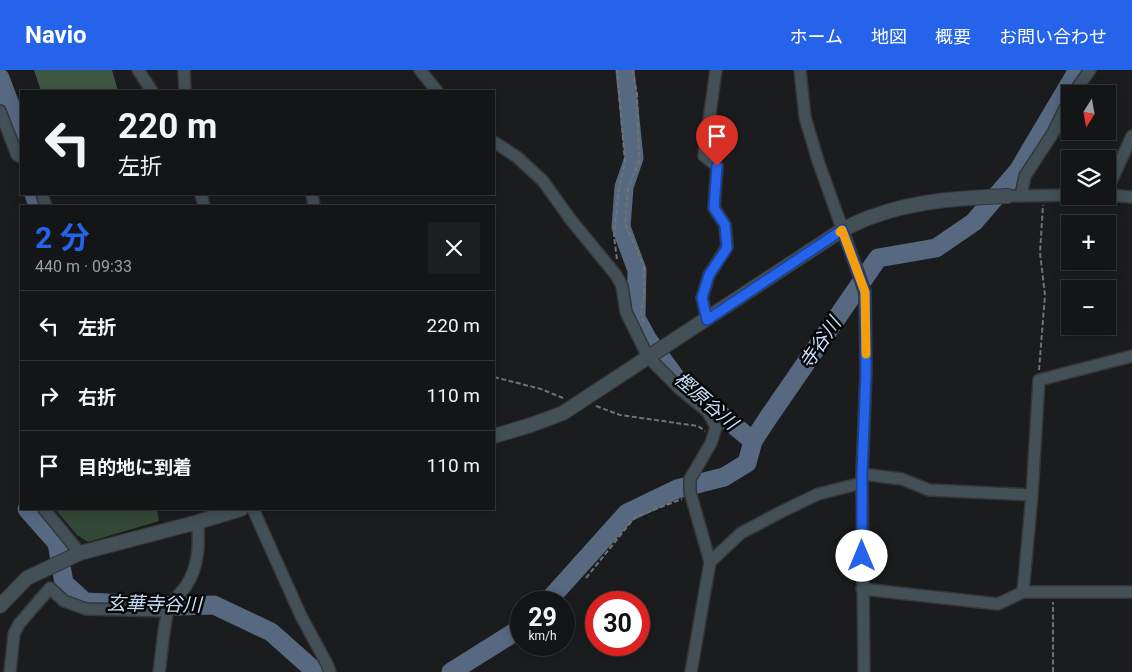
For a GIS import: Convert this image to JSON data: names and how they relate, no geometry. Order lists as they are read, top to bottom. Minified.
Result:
{"water":["寺谷川","樫原谷川","玄華寺谷川"],"north":"bottom","page":{"header":"Navio","nav":["ホーム","地図","概要","お問い合わせ"],"map_buttons":["+","−"],"turn":["220 m","左折"],"heading":["2 分","440 m · 09:33"],"list":[{"name":"左折","value":"220 m"},{"name":"右折","value":"110 m"},{"name":"目的地に到着","value":"110 m"}],"speed":"29 km/h","limit":"30"}}
